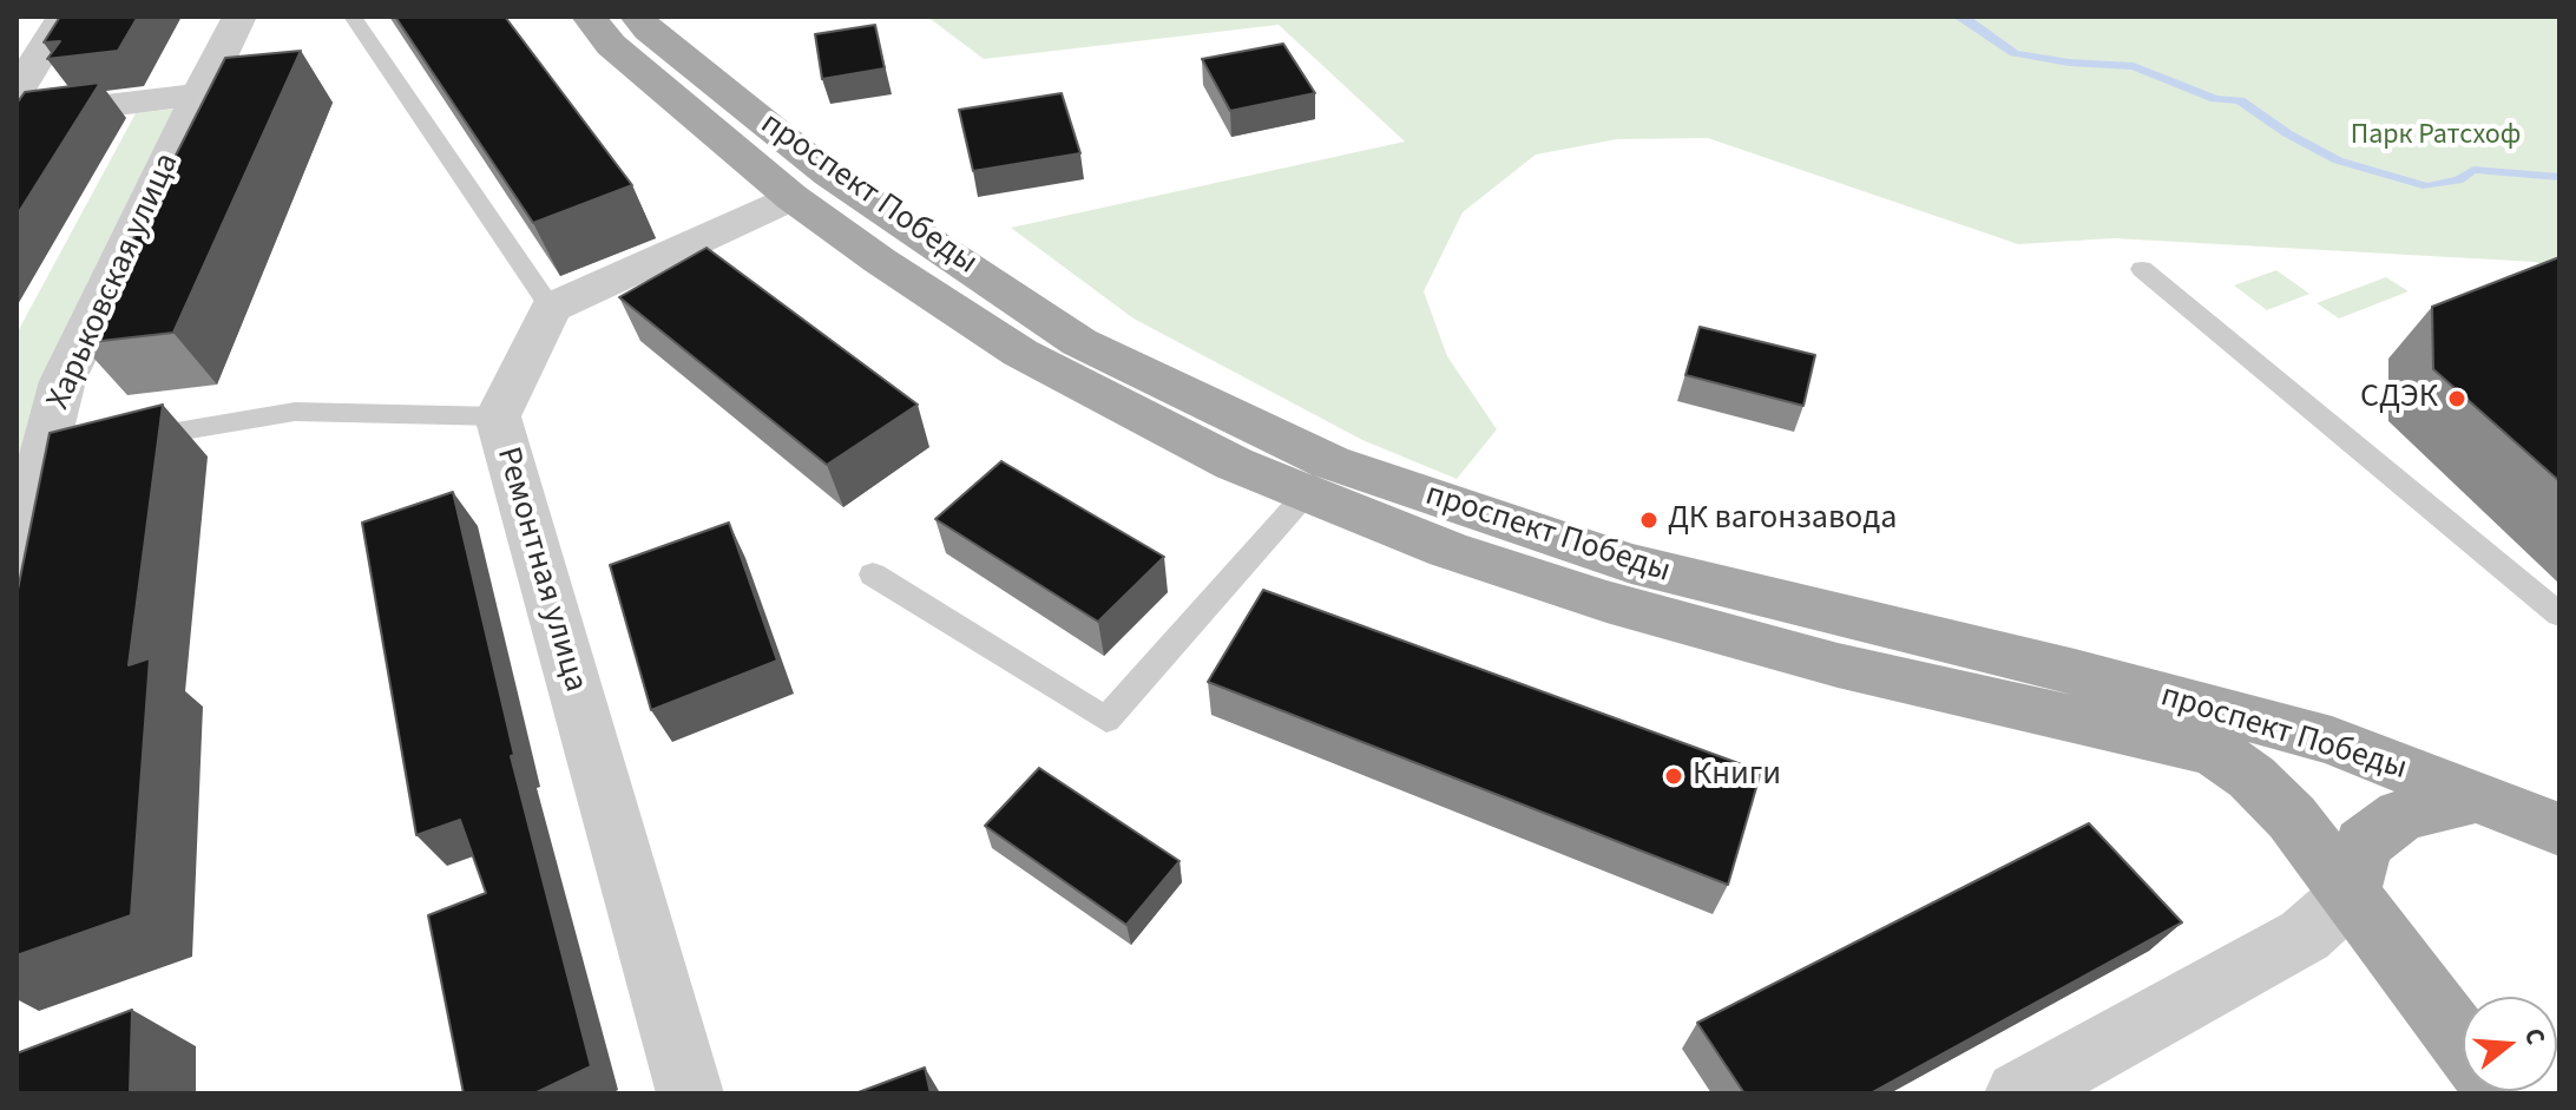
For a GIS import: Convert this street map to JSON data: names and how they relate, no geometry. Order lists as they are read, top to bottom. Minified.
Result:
{"streets":{"main road":["проспект Победы"],"street":["Харьковская улица","Ремонтная улица"]},"parks":["Парк Ратсхоф"],"places":["СДЭК","ДК вагонзавода","Книги"],"north":"right"}
